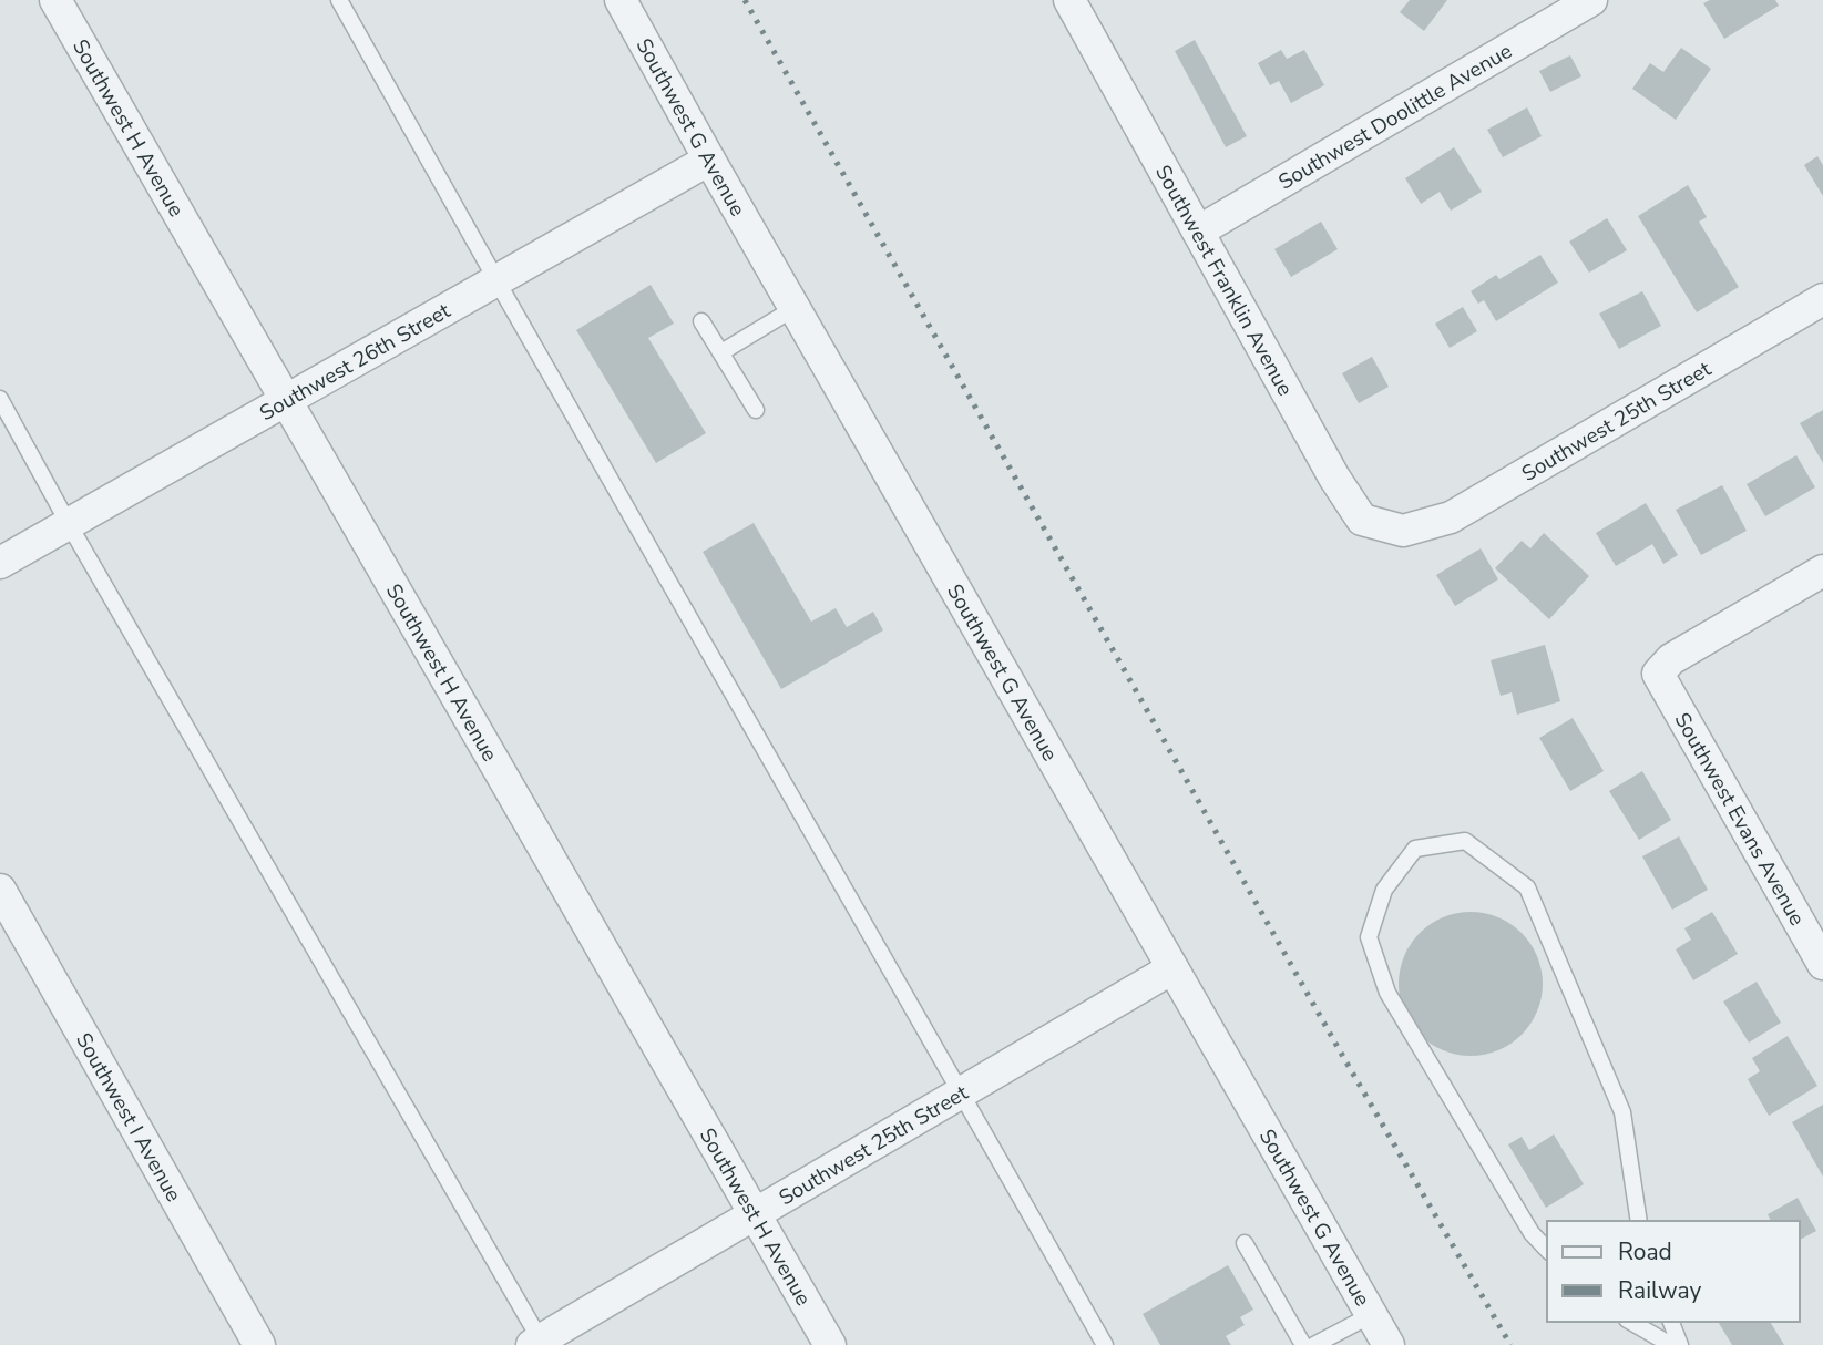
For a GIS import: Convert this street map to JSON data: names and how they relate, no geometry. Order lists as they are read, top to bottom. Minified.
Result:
{"streets":{"street":["Southwest Doolittle Avenue","Southwest G Avenue","Southwest H Avenue","Southwest Franklin Avenue","Southwest 26th Street","Southwest 25th Street","Southwest Evans Avenue","Southwest I Avenue"]},"crossings":[["Southwest Doolittle Avenue","Southwest Franklin Avenue"],["Southwest G Avenue","Southwest 26th Street"],["Southwest G Avenue","Southwest 25th Street"],["Southwest H Avenue","Southwest 26th Street"],["Southwest H Avenue","Southwest 25th Street"],["Southwest Franklin Avenue","Southwest 25th Street"]],"legend":["Road","Railway"]}
